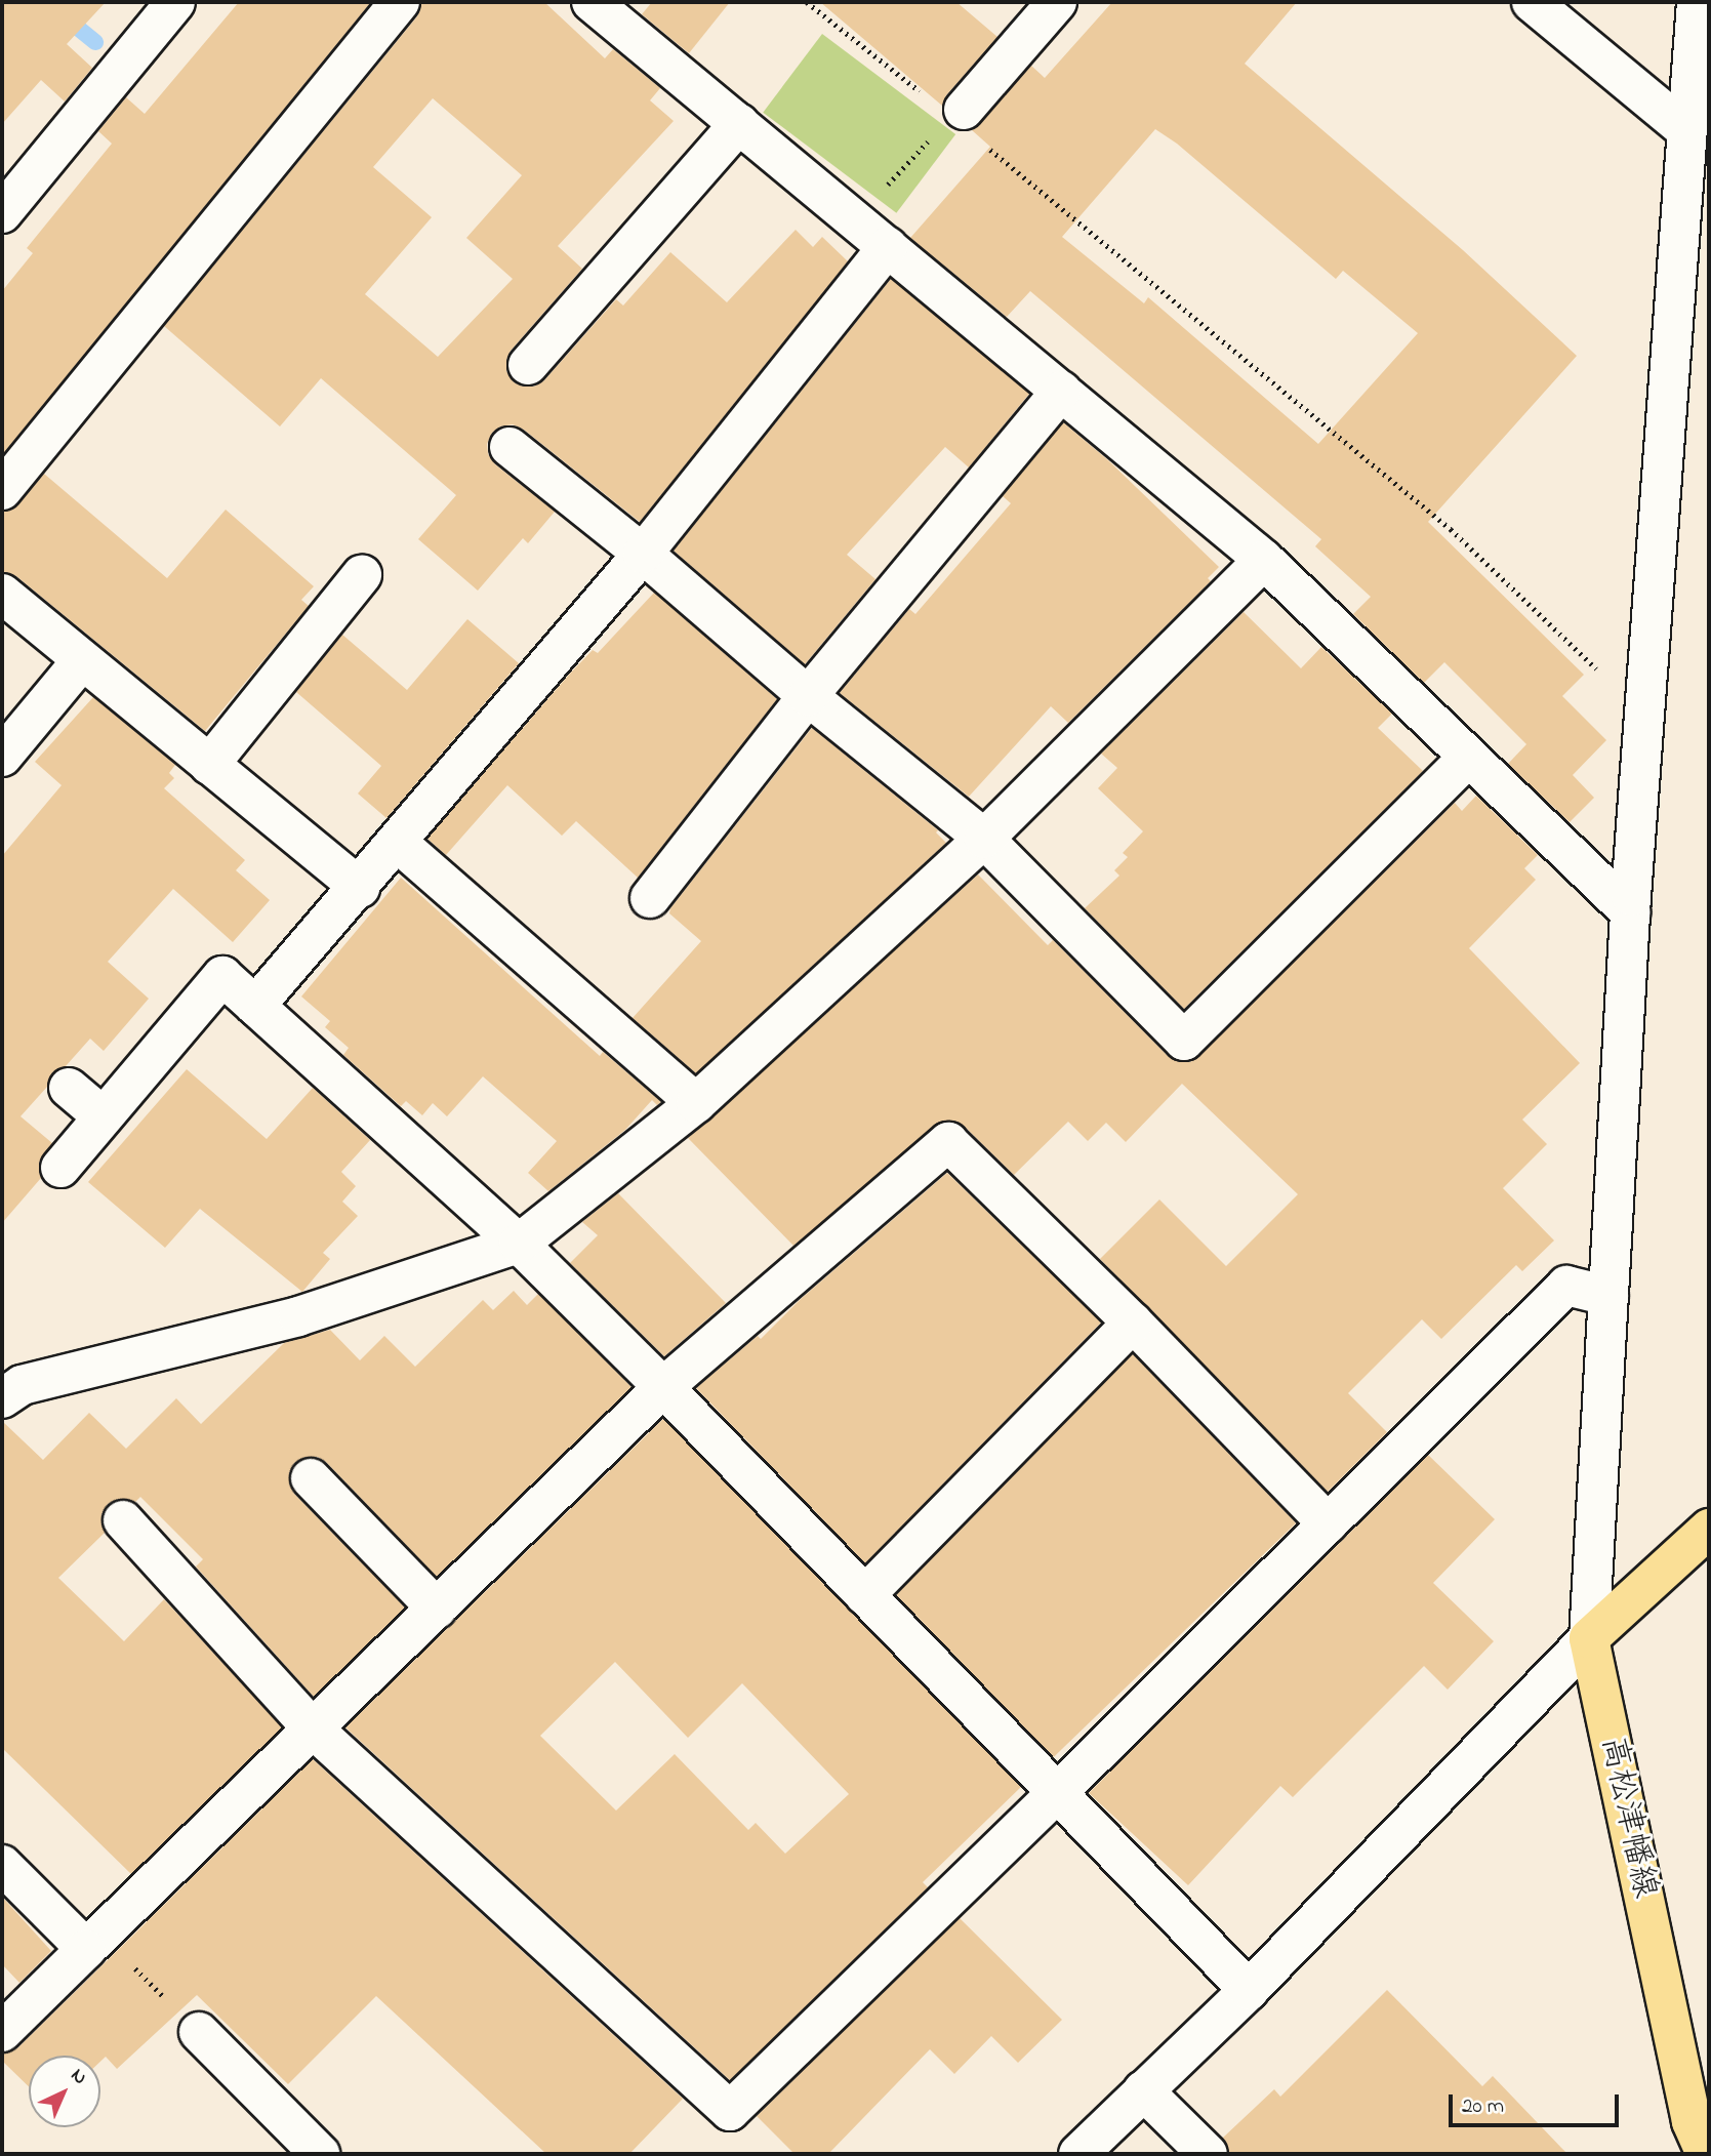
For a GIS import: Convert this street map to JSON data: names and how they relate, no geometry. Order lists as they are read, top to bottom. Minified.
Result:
{"streets":{"main road":["高松津幡線"]},"scale_bar":"20 m","north":"top right"}
